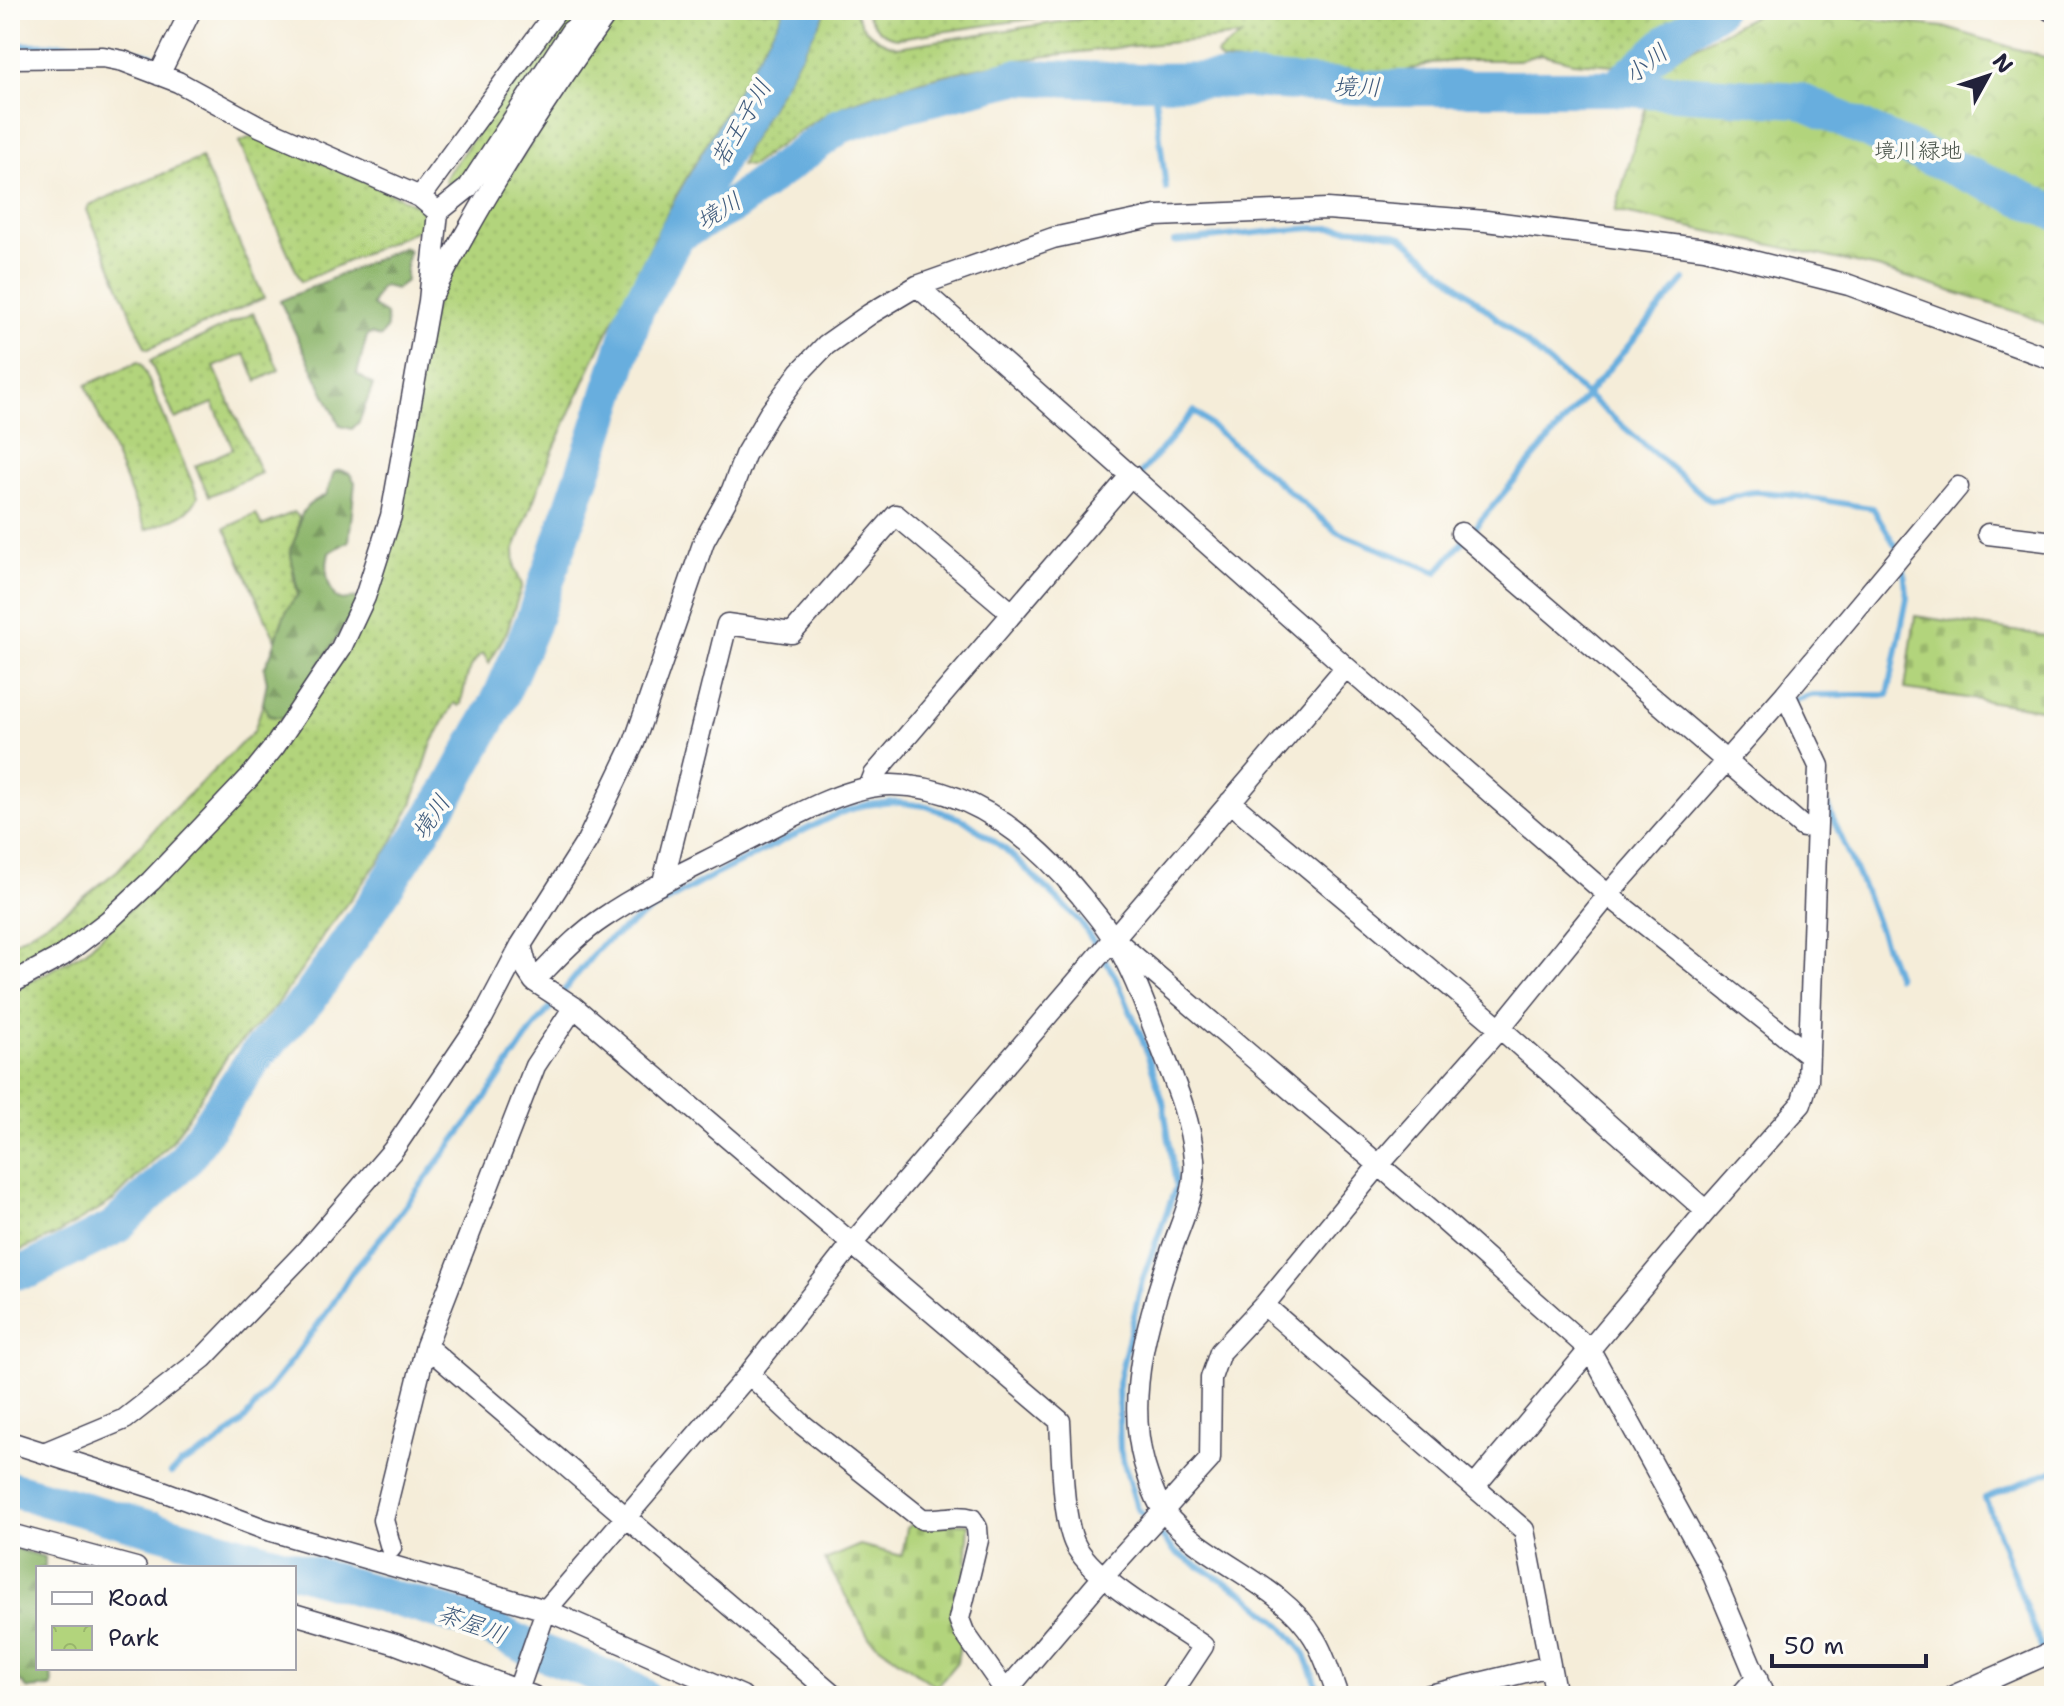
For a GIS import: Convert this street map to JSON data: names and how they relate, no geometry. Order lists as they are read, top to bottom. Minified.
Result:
{"water":["小川","境川","若王子川","茶屋川"],"parks":["境川緑地"],"legend":["Road","Park"],"scale_bar":"50 m","north":"top right"}
